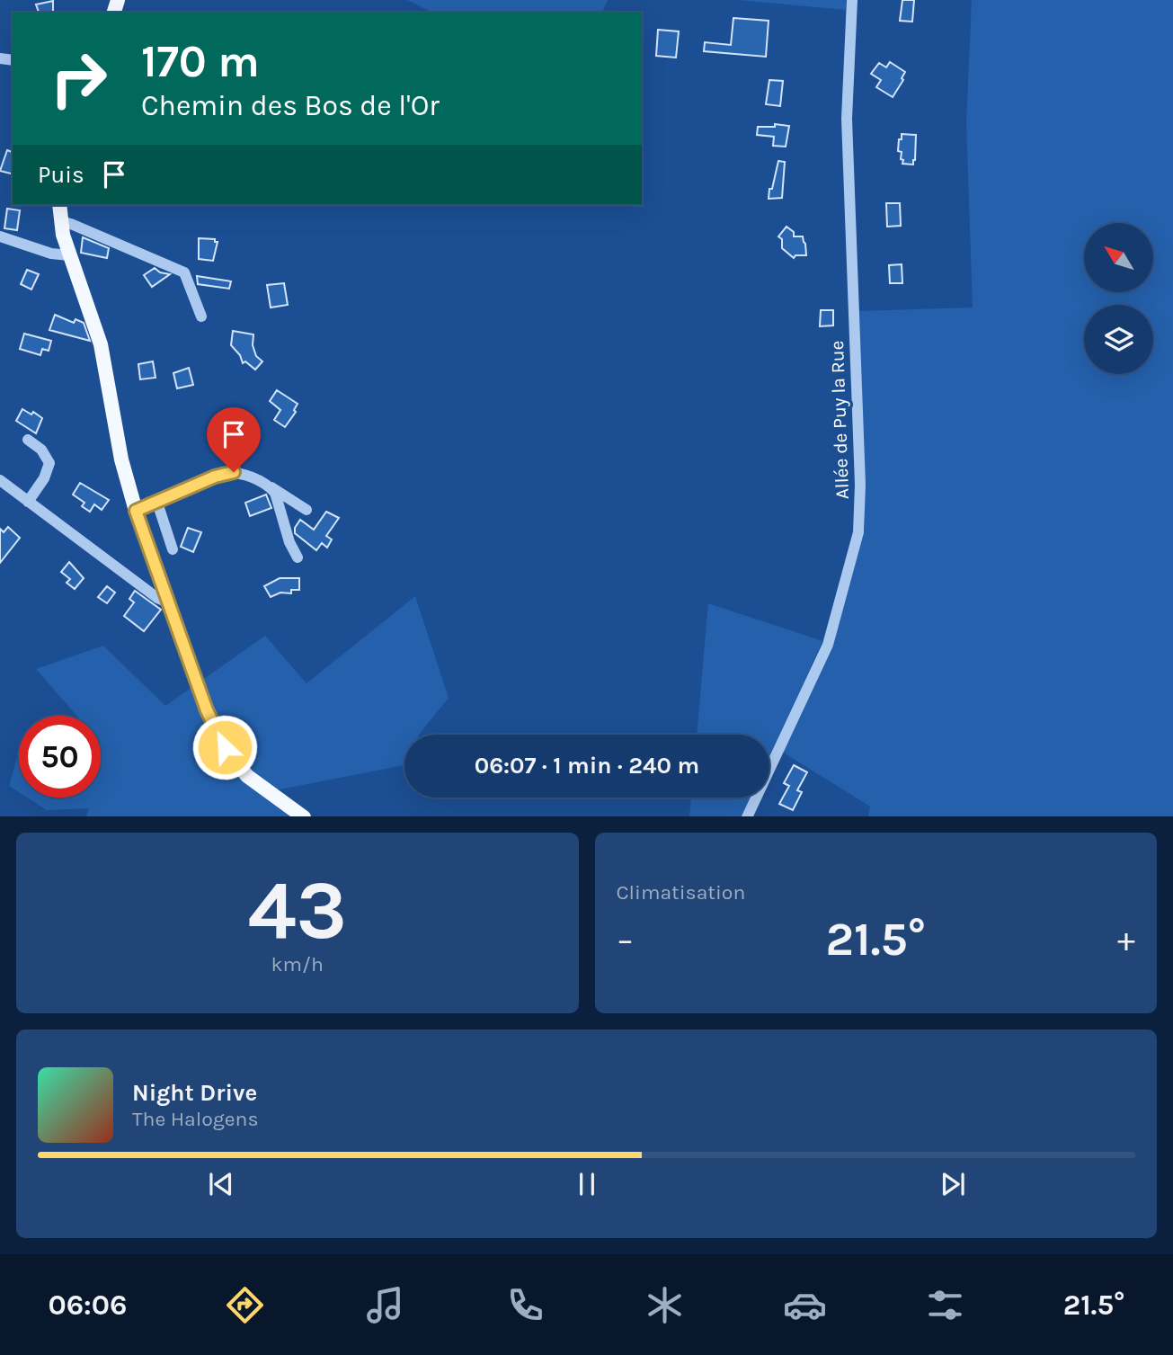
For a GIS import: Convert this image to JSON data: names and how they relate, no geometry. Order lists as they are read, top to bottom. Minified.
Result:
{"streets":{"street":["Allée de Puy la Rue"]},"north":"top left","page":{"turn":["170 m","Chemin des Bos de l'Or"],"then":"Puis","limit":"50","trip":"06:07 · 1 min · 240 m","tile":[["43","km/h"],"Climatisation"],"heat":["−","21.5°","+"],"song":["Night Drive","The Halogens"],"tabs":["06:06","21.5°"]}}
